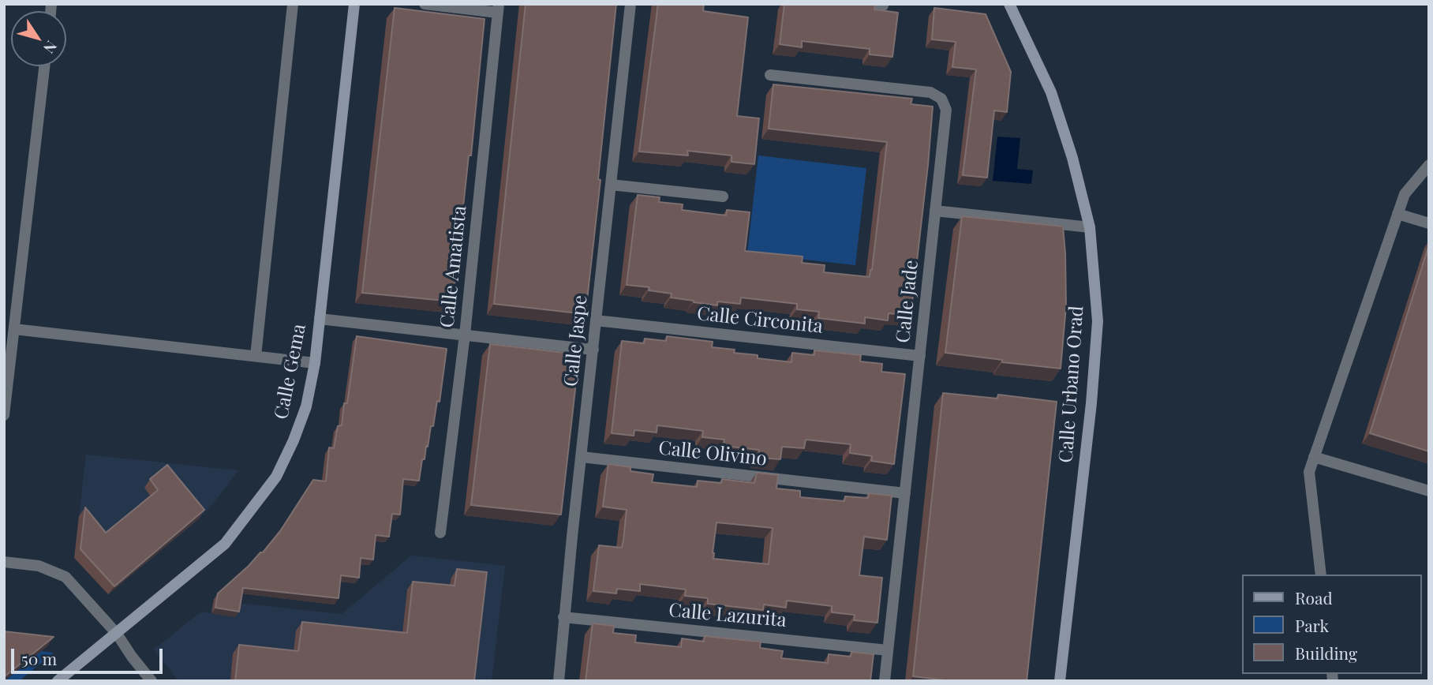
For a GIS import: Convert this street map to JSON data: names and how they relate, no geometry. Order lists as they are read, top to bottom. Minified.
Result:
{"streets":{"street":["Calle Amatista","Calle Jade","Calle Circonita","Calle Jaspe","Calle Gema","Calle Urbano Orad","Calle Olivino","Calle Lazurita"]},"crossings":[["Calle Jade","Calle Circonita"],["Calle Jade","Calle Olivino"],["Calle Jade","Calle Lazurita"],["Calle Circonita","Calle Jaspe"],["Calle Jaspe","Calle Olivino"],["Calle Jaspe","Calle Lazurita"]],"legend":["Road","Park","Building"],"scale_bar":"50 m","north":"bottom right"}
